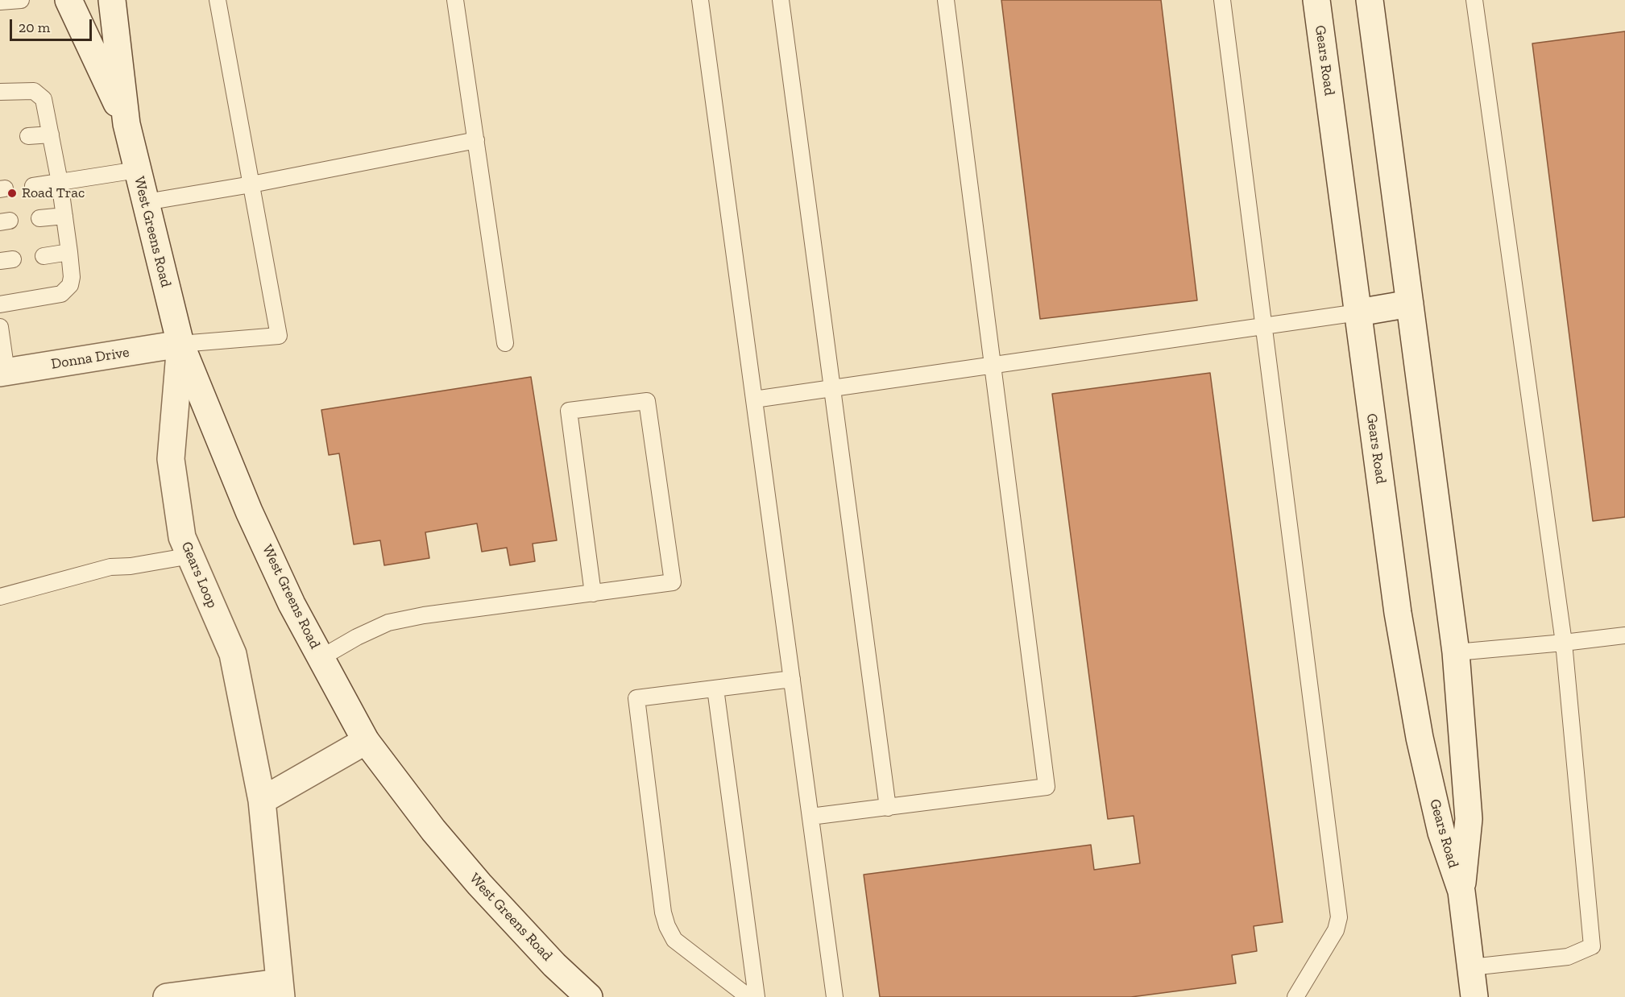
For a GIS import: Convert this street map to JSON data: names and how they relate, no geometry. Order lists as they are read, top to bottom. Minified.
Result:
{"streets":{"street":["Gears Road","West Greens Road","Donna Drive","Gears Loop"]},"crossings":[["West Greens Road","Donna Drive"],["West Greens Road","Gears Loop"],["Donna Drive","Gears Loop"]],"places":["Road Trac"],"scale_bar":"20 m"}
